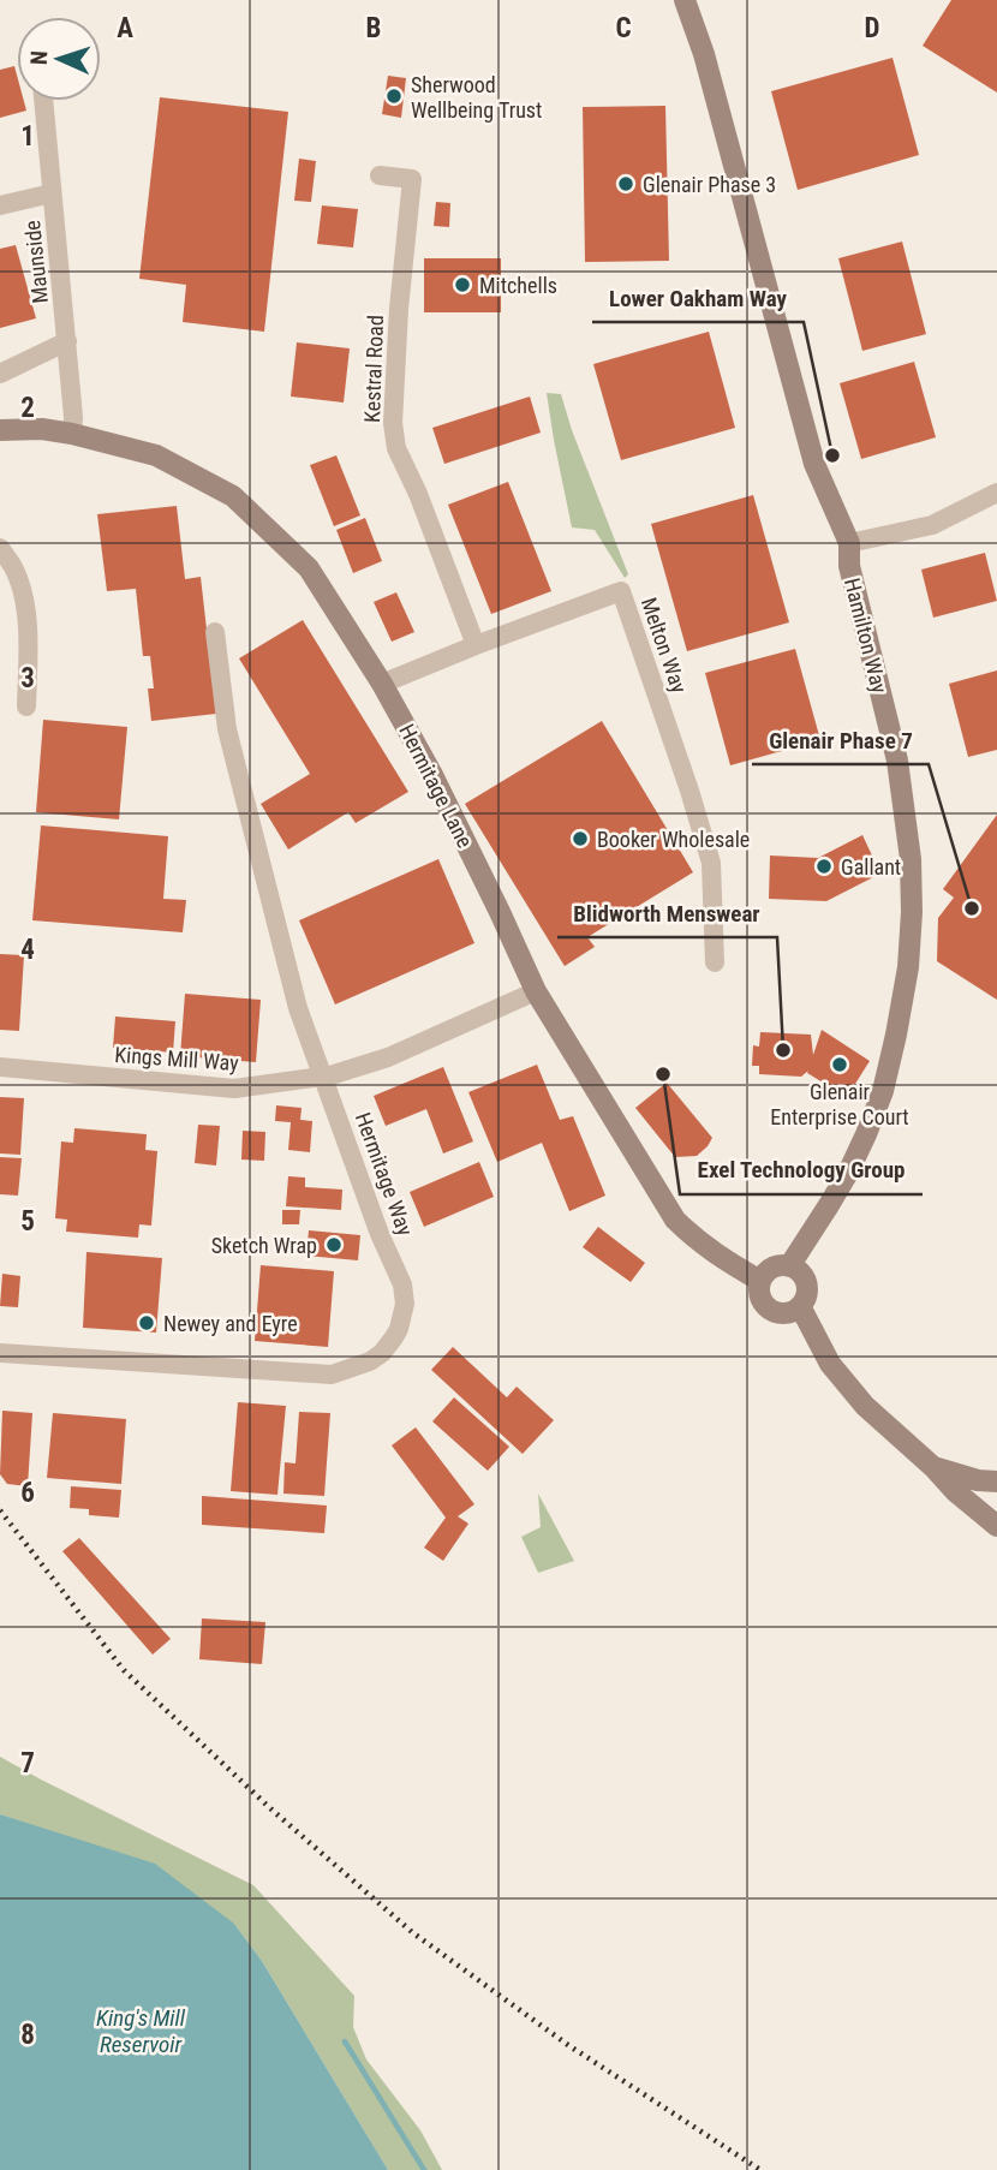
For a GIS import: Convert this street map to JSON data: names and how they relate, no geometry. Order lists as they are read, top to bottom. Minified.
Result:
{"streets":{"street":["Maunside","Kestral Road","Hamilton Way","Melton Way","Hermitage Lane","Kings Mill Way","Hermitage Way"]},"crossings":[["Maunside","Hermitage Lane"],["Kestral Road","Melton Way"],["Hamilton Way","Hermitage Lane"],["Melton Way","Hermitage Lane"],["Hermitage Lane","Kings Mill Way"],["Kings Mill Way","Hermitage Way"]],"water":["King's Mill Reservoir"],"places":["Sherwood Wellbeing Trust","Glenair Phase 3","Mitchells","Lower Oakham Way","Booker Wholesale","Gallant","Glenair Phase 7","Blidworth Menswear","Glenair Enterprise Court","Exel Technology Group","Sketch Wrap","Newey and Eyre"],"north":"left","grid":{"columns":["A","B","C","D"],"rows":["1","2","3","4","5","6","7","8"]}}
